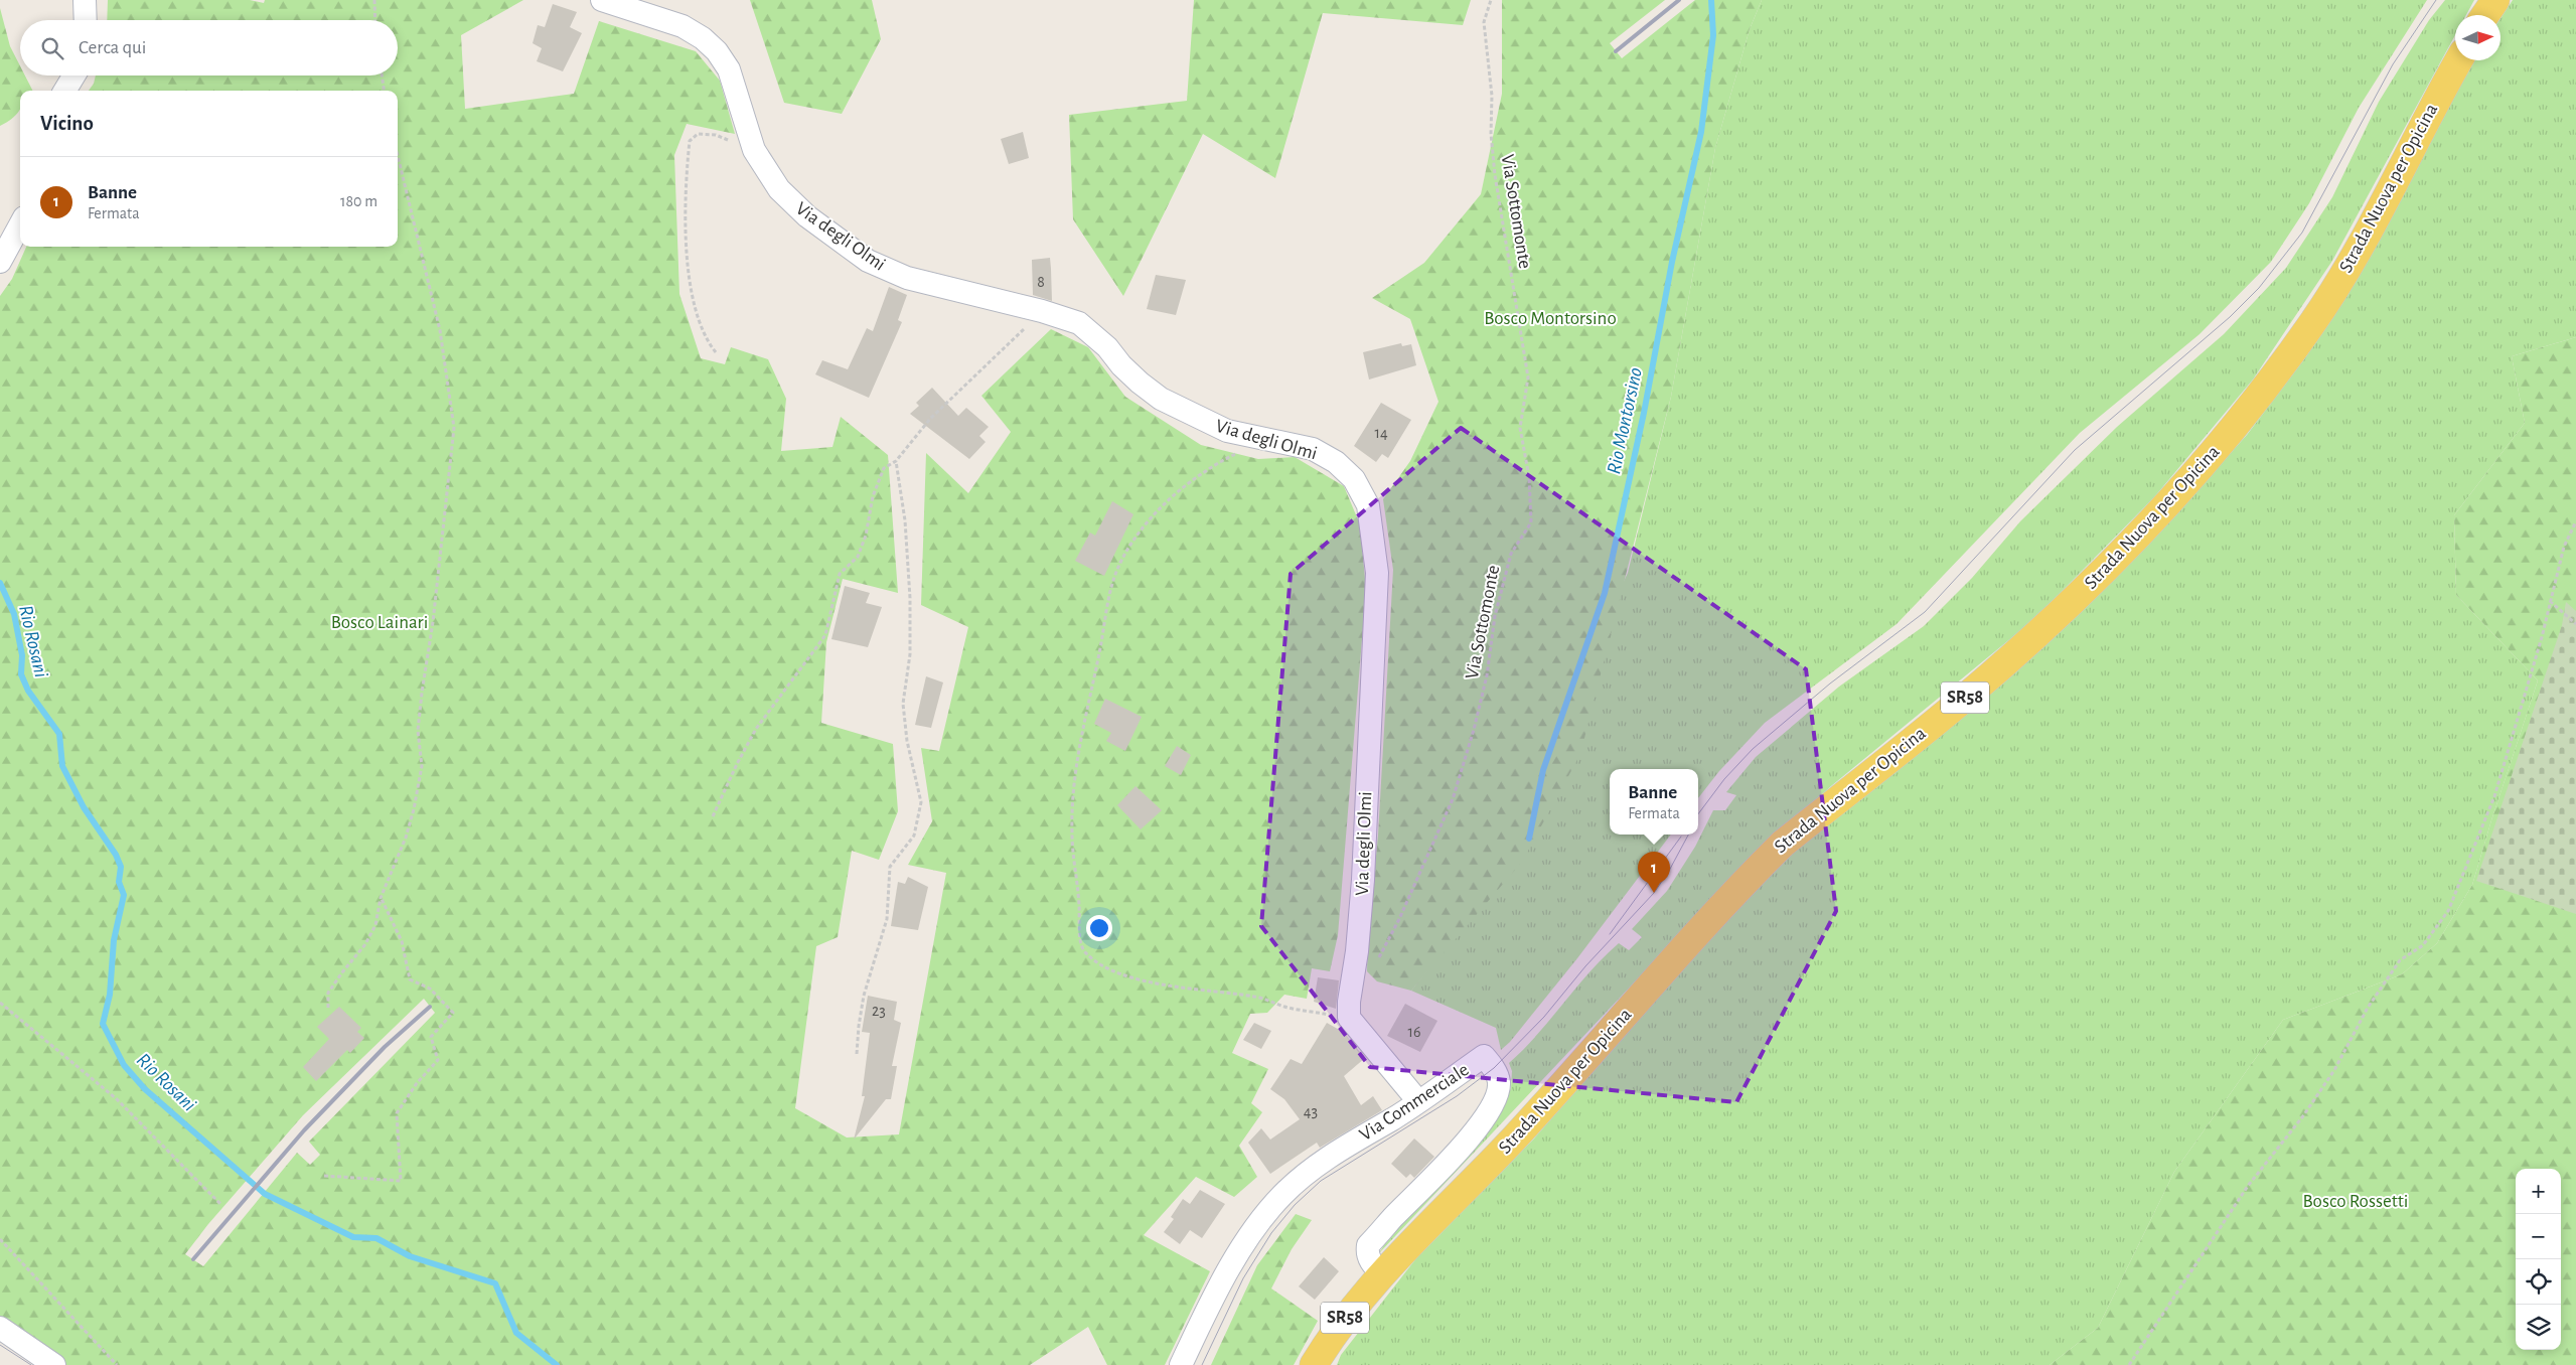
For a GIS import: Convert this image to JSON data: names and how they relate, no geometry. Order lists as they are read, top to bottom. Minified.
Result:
{"streets":{"main road":["Strada Nuova per Opicina","SR58"],"street":["Via degli Olmi","Via Commerciale"],"path":["Via Sottomonte"]},"crossings":[["Strada Nuova per Opicina","Via Commerciale"]],"water":["Rio Montorsino","Rio Rosani"],"parks":["Bosco Montorsino","Bosco Lainari","Bosco Rossetti"],"house_numbers":["8","14","23","16","43"],"north":"right","page":{"search":"Cerca qui","heading":"Vicino","list":[{"mark":"1","name":"Banne","note":"Fermata","value":"180 m"}],"popup":["Banne","Fermata"],"pins":"1","map_buttons":["+","−"]}}
